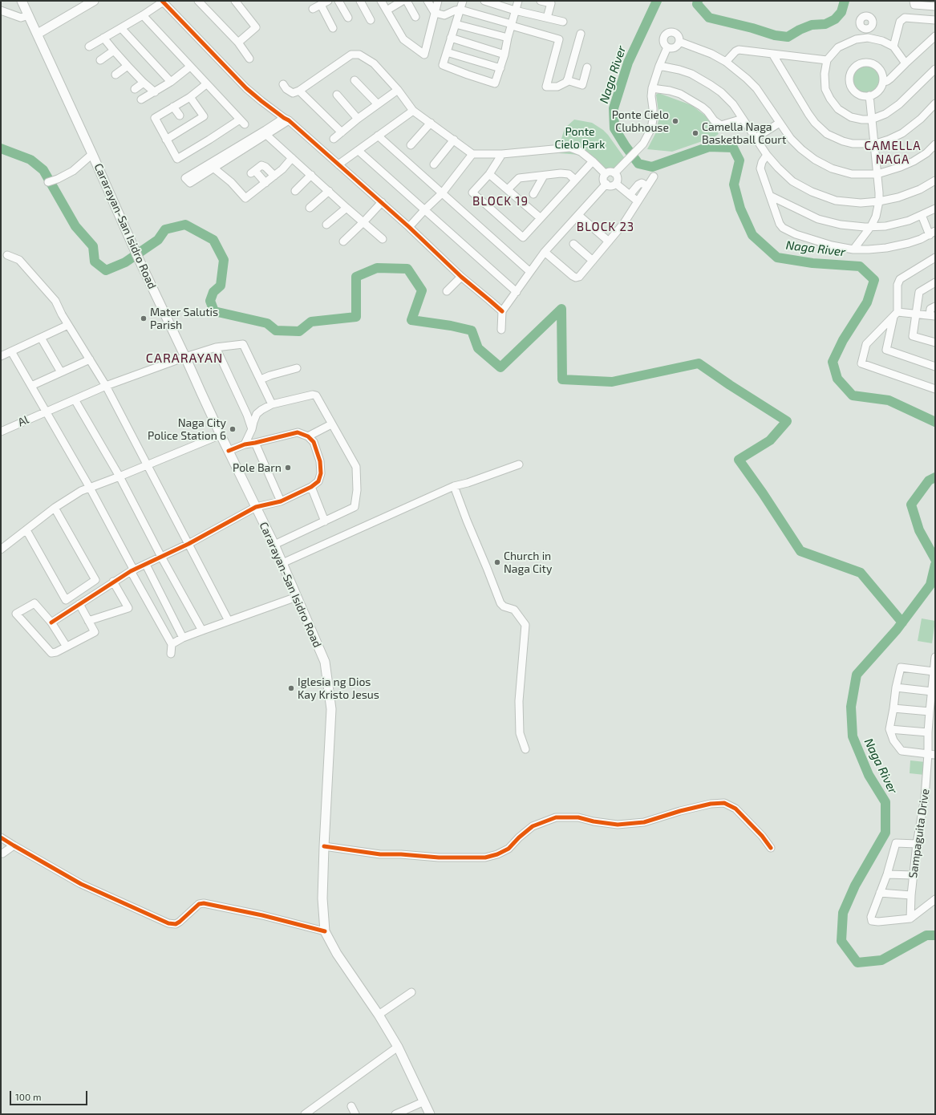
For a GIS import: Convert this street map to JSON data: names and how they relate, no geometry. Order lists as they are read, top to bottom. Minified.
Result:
{"streets":{"main road":["Cararayan-San Isidro Road"],"street":["Al","Sampaguita Drive"]},"crossings":[["Cararayan-San Isidro Road","Al"]],"districts":["CAMELLA NAGA","BLOCK 19","BLOCK 23","CARARAYAN"],"water":["Naga River"],"parks":["Ponte Cielo Park"],"places":["Ponte Cielo Clubhouse","Camella Naga Basketball Court","Mater Salutis Parish","Naga City Police Station 6","Pole Barn","Church in Naga City","Iglesia ng Dios Kay Kristo Jesus"],"scale_bar":"100 m"}
